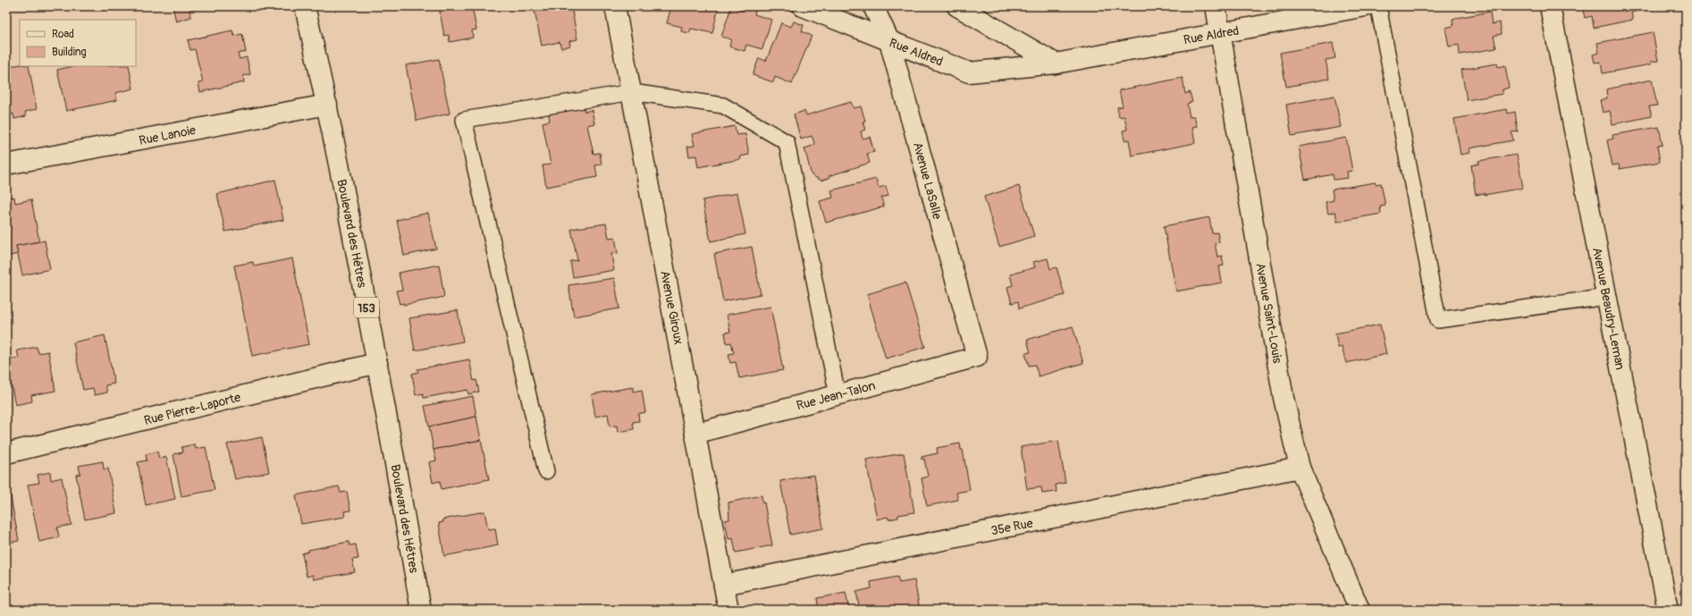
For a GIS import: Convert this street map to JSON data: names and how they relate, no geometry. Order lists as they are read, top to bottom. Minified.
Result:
{"streets":{"street":["Rue Aldred","Rue Lanoie","Avenue LaSalle","Boulevard des Hêtres","153","Avenue Giroux","Avenue Beaudry-Leman","Avenue Saint-Louis","Rue Jean-Talon","Rue Pierre-Laporte","35e Rue"]},"crossings":[["Rue Aldred","Avenue LaSalle"],["Rue Aldred","Avenue Saint-Louis"],["Rue Lanoie","Boulevard des Hêtres"],["Avenue LaSalle","Rue Jean-Talon"],["Boulevard des Hêtres","Rue Pierre-Laporte"],["Avenue Giroux","Rue Jean-Talon"],["Avenue Giroux","35e Rue"],["Avenue Saint-Louis","35e Rue"]],"legend":["Road","Building"]}
